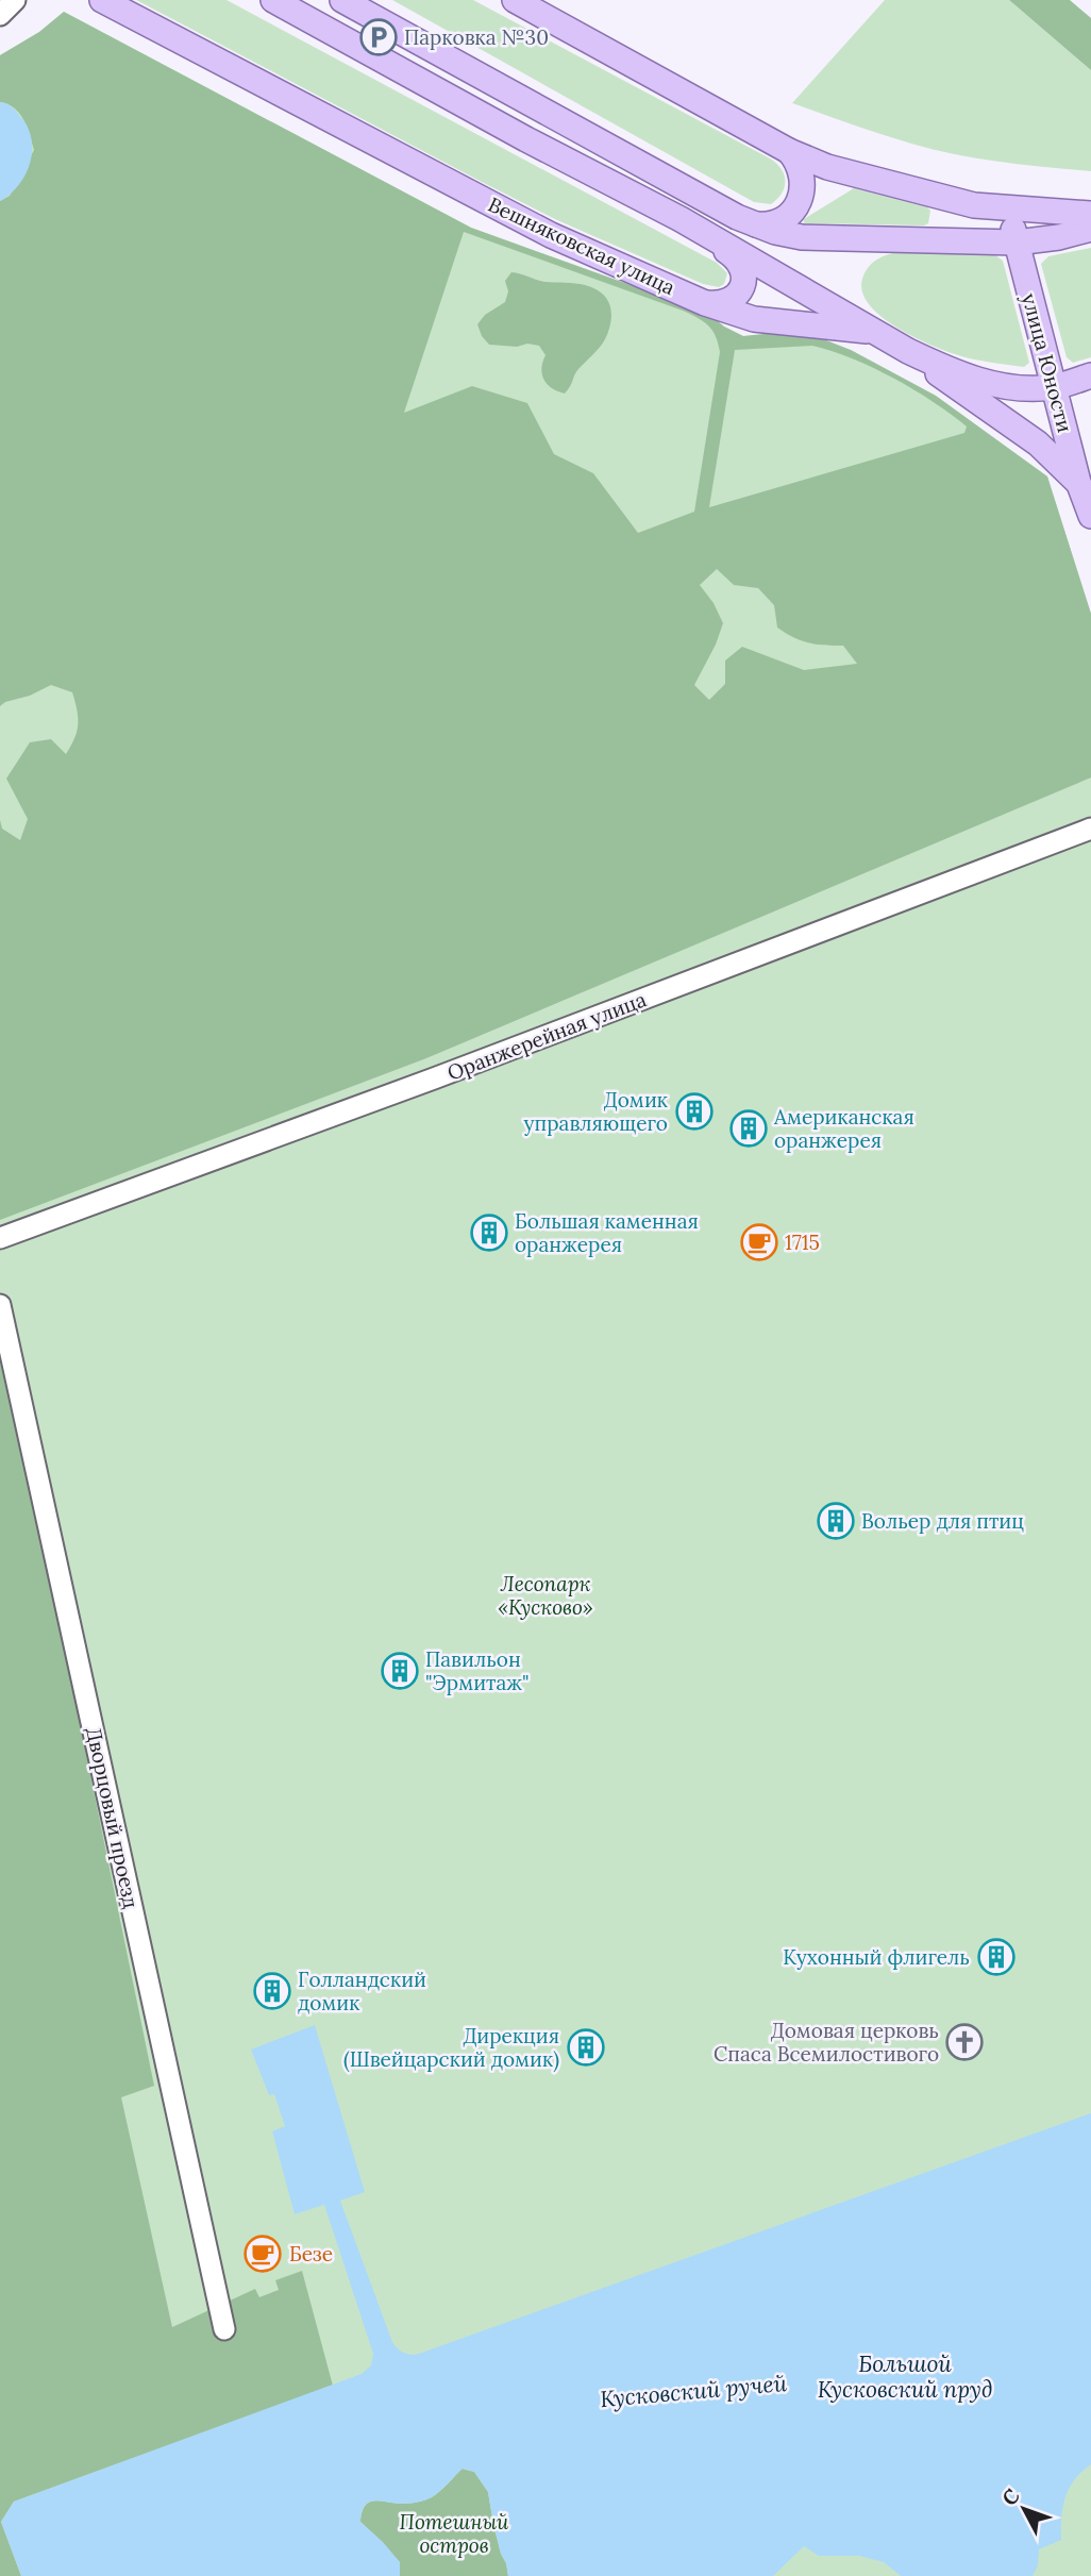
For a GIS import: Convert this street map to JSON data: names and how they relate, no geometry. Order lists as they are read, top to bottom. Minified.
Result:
{"streets":{"main road":["Вешняковская улица","улица Юности"],"street":["Оранжерейная улица","Дворцовый проезд"]},"crossings":[["Вешняковская улица","улица Юности"]],"water":["Большой Кусковский пруд","Кусковский ручей"],"parks":["Лесопарк «Кусково»","Потешный остров"],"places":{"parking":["Парковка №30"],"building":["Домик управляющего","Американская оранжерея","Большая каменная оранжерея","Вольер для птиц","Павильон \"Эрмитаж\"","Кухонный флигель","Голландский домик","Дирекция (Швейцарский домик)"],"cafe":["1715","Безе"],"church":["Домовая церковь Спаса Всемилостивого"]},"north":"top left"}
